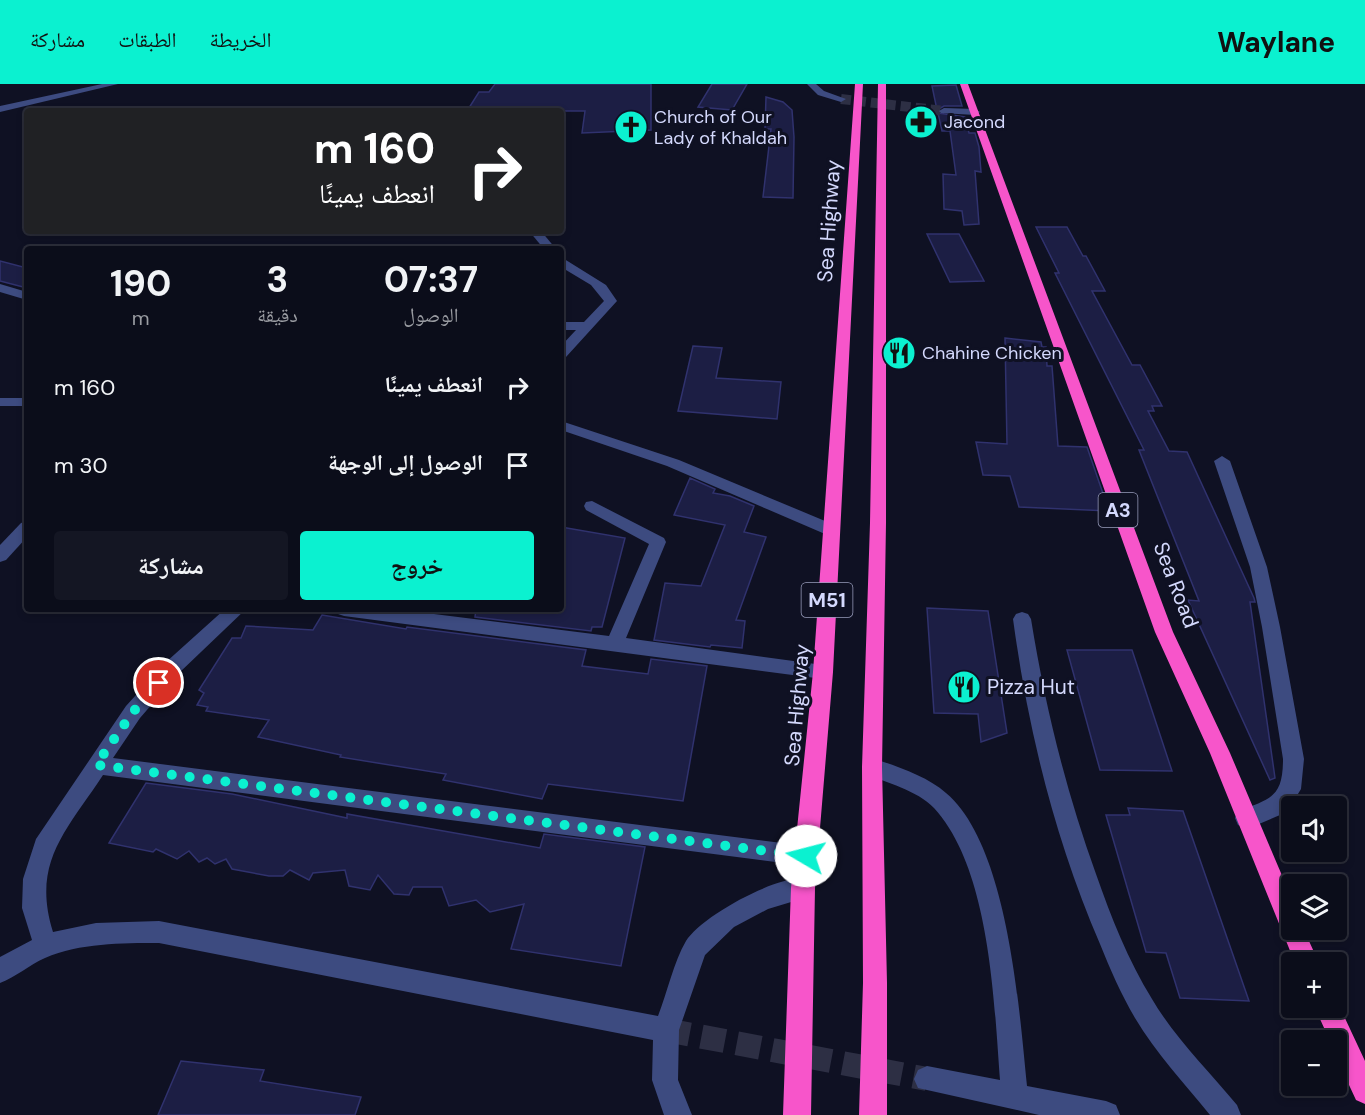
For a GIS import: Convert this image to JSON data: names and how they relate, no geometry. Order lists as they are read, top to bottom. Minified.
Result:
{"streets":{"highway":["Sea Highway","A3","Sea Road","M51"]},"places":{"pharmacy":["Jacond"],"church":["Church of Our Lady of Khaldah"],"restaurant":["Chahine Chicken","Pizza Hut"]},"page":{"header":"Waylane","nav":["الخريطة","الطبقات","مشاركة"],"turn":["160 m","انعطف يمينًا"],"eta":["07:37","الوصول","3","دقيقة","190","m"],"list":[{"name":"انعطف يمينًا","value":"160 m"},{"name":"الوصول إلى الوجهة","value":"30 m"}],"buttons":["خروج","مشاركة"],"map_buttons":["+","−"]}}
